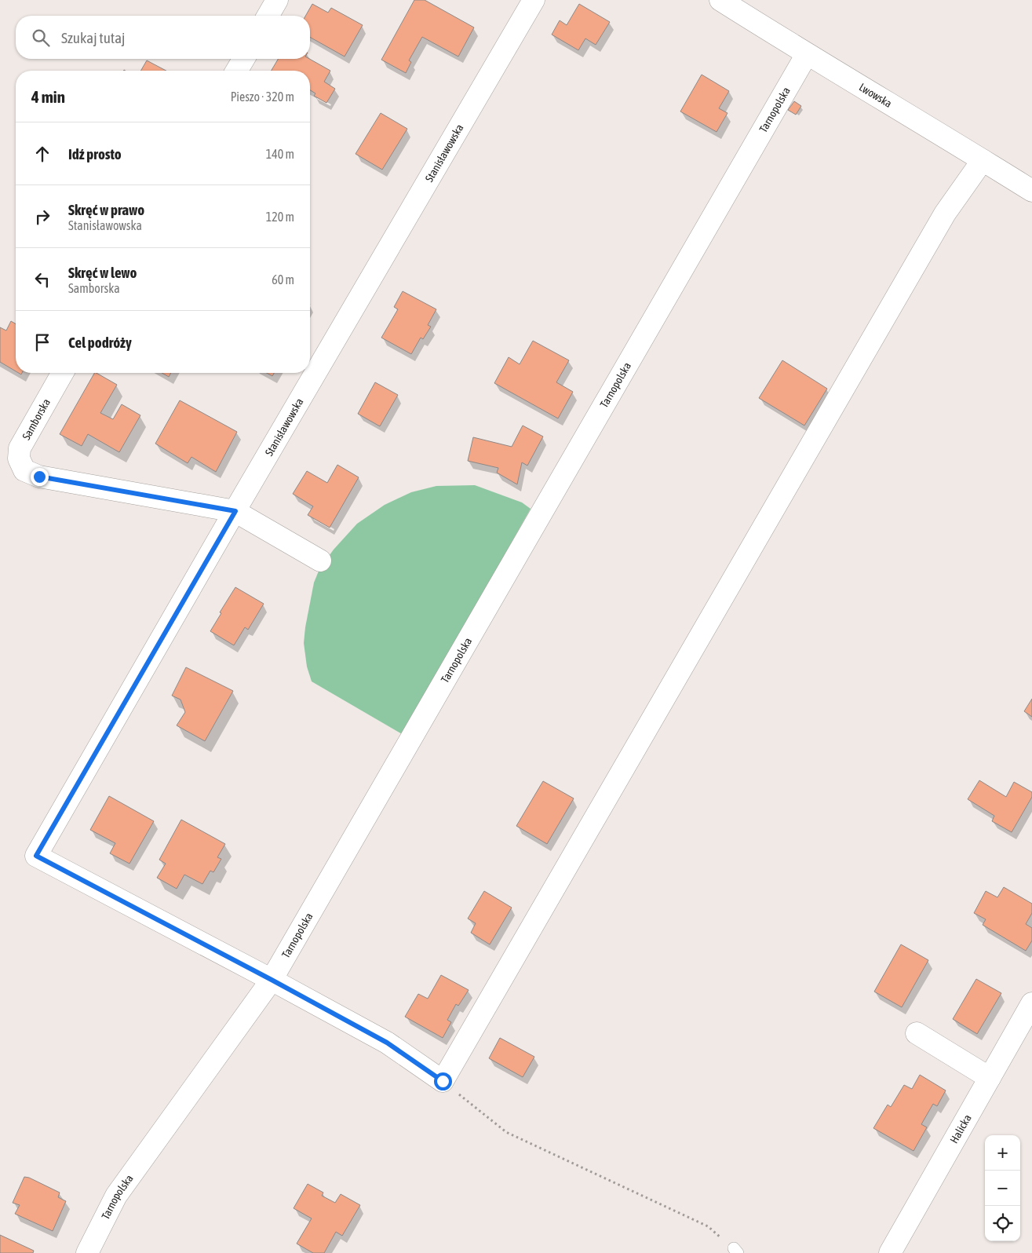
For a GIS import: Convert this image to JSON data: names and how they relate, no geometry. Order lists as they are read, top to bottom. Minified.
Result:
{"streets":{"street":["Lwowska","Tarnopolska","Stanisławowska","Samborska","Halicka"]},"crossings":[["Lwowska","Tarnopolska"],["Tarnopolska","Stanisławowska"],["Stanisławowska","Samborska"]],"page":{"search":"Szukaj tutaj","heading":["4 min","Pieszo · 320 m"],"list":[["Idź prosto","140 m"],["Skręć w prawo","Stanisławowska","120 m"],["Skręć w lewo","Samborska","60 m"],"Cel podróży"],"map_buttons":["+","−"]}}
